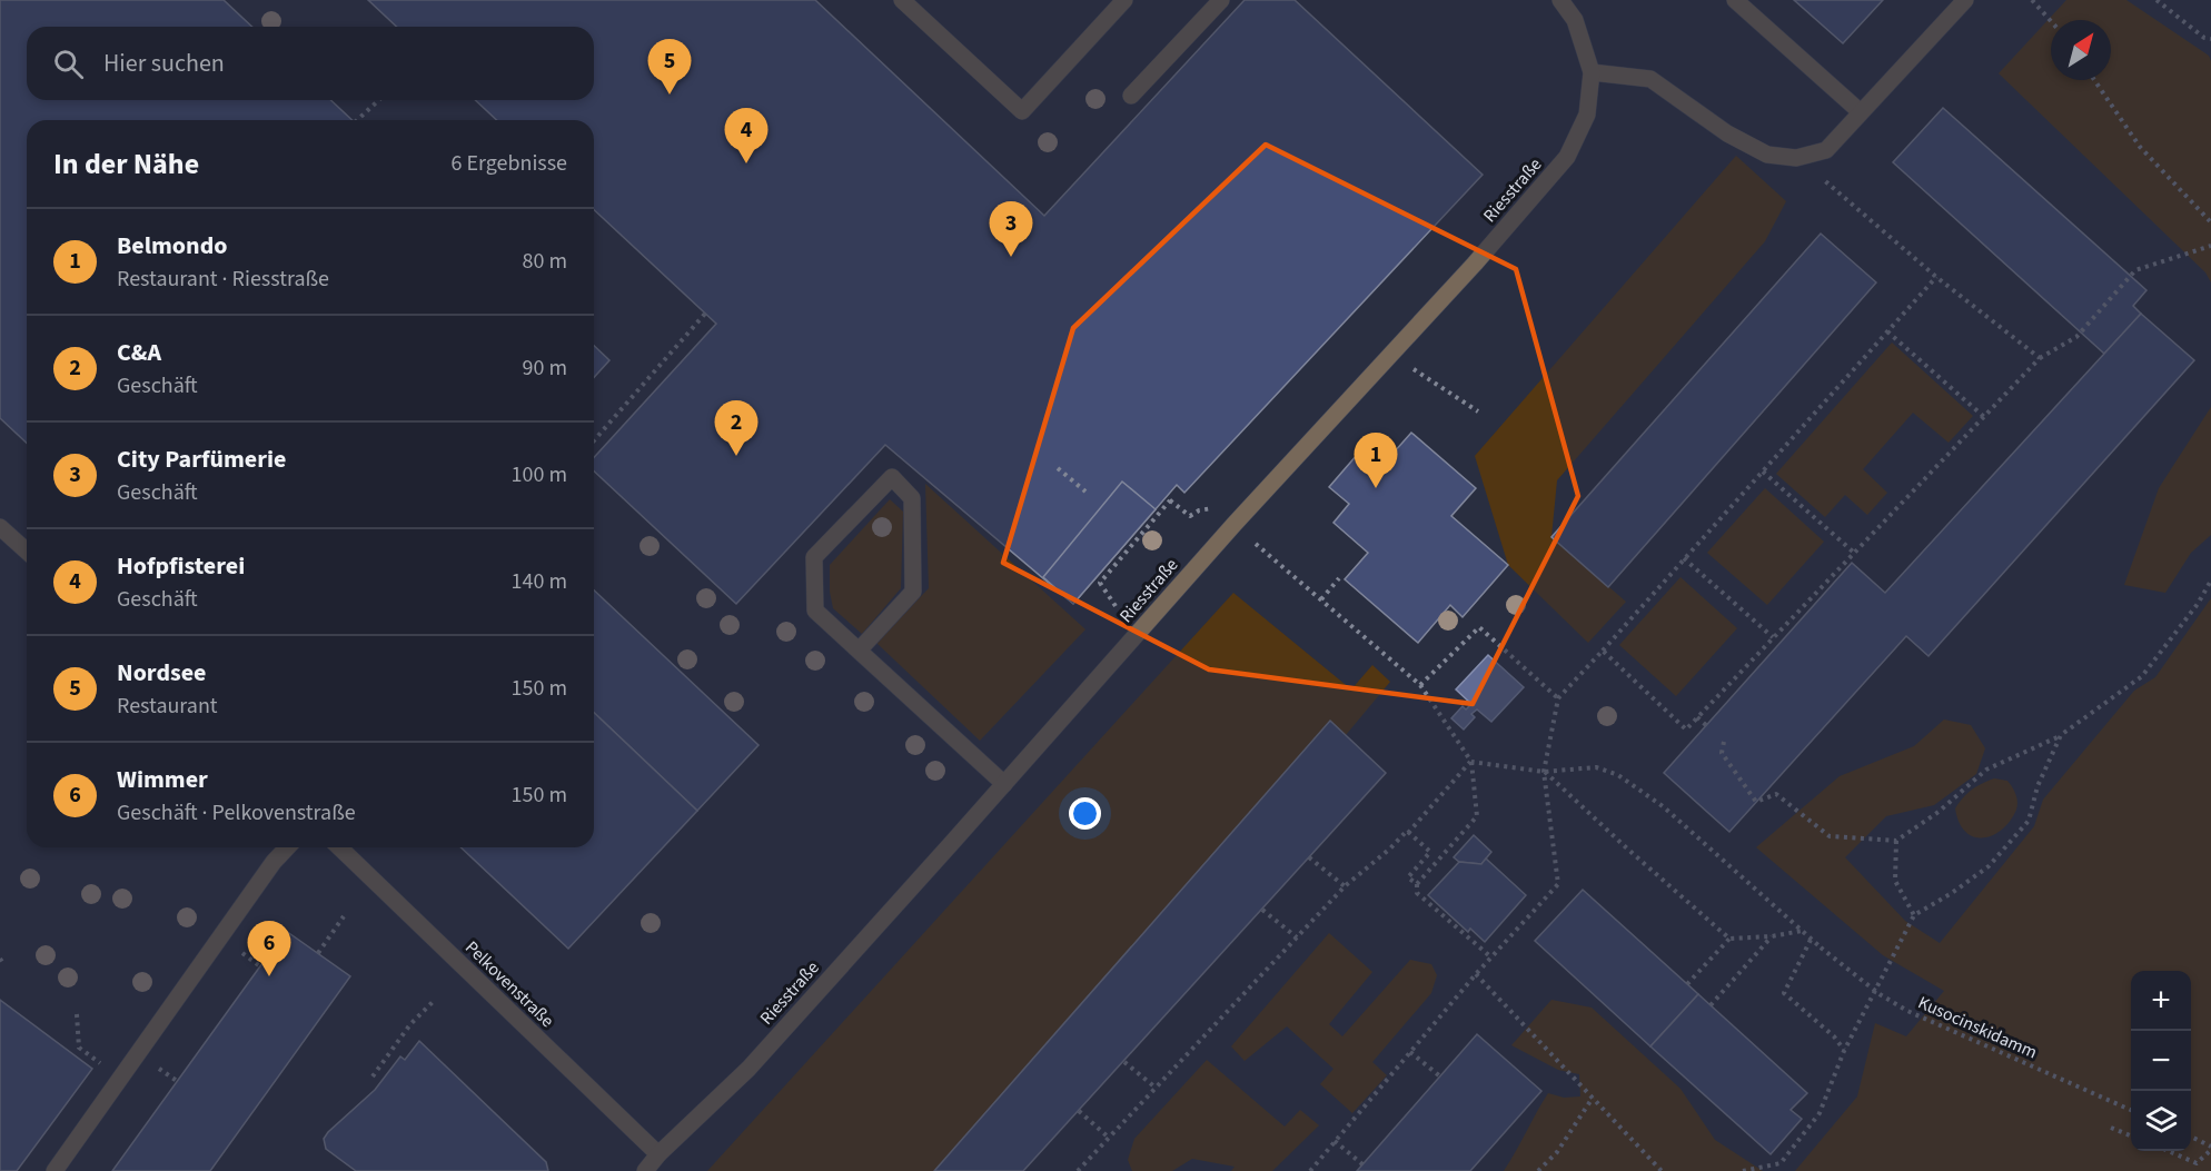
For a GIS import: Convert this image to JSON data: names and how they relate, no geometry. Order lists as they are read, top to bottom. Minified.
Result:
{"streets":{"street":["Riesstraße","Pelkovenstraße"],"path":["Kusocinskidamm"]},"crossings":[["Riesstraße","Pelkovenstraße"]],"north":"top right","page":{"search":"Hier suchen","pins":["5","4","3","2","1","6"],"heading":["In der Nähe","6 Ergebnisse"],"list":[{"mark":"1","name":"Belmondo","note":"Restaurant · Riesstraße","value":"80 m"},{"mark":"2","name":"C&A","note":"Geschäft","value":"90 m"},{"mark":"3","name":"City Parfümerie","note":"Geschäft","value":"100 m"},{"mark":"4","name":"Hofpfisterei","note":"Geschäft","value":"140 m"},{"mark":"5","name":"Nordsee","note":"Restaurant","value":"150 m"},{"mark":"6","name":"Wimmer","note":"Geschäft · Pelkovenstraße","value":"150 m"}],"map_buttons":["+","−"]}}
